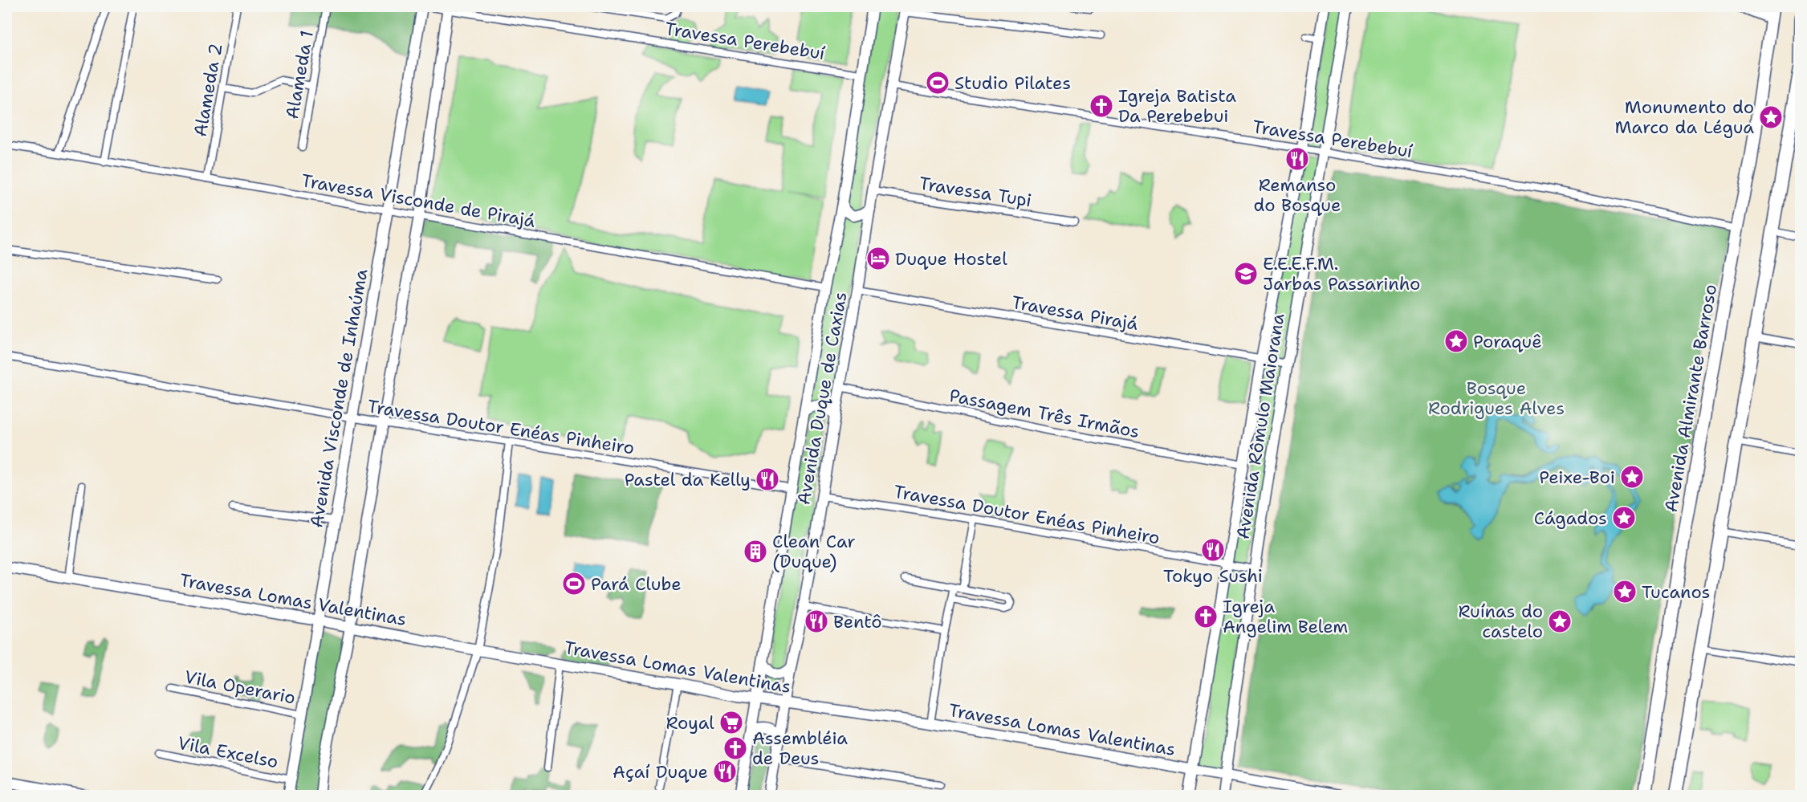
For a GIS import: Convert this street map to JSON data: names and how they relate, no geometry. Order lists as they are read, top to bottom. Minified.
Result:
{"streets":{"highway":["Avenida Almirante Barroso"],"street":["Travessa Perebebuí","Alameda 1","Alameda 2","Travessa Tupi","Travessa Visconde de Pirajá","Travessa Pirajá","Avenida Visconde de Inhaúma","Avenida Duque de Caxias","Passagem Três Irmãos","Avenida Rômulo Maiorana","Travessa Doutor Enéas Pinheiro","Travessa Lomas Valentinas","Vila Operario","Vila Excelso"]},"crossings":[["Travessa Perebebuí","Avenida Visconde de Inhaúma"],["Travessa Perebebuí","Avenida Duque de Caxias"],["Travessa Perebebuí","Avenida Almirante Barroso"],["Travessa Perebebuí","Avenida Rômulo Maiorana"],["Alameda 2","Travessa Visconde de Pirajá"],["Travessa Tupi","Avenida Duque de Caxias"],["Travessa Visconde de Pirajá","Avenida Visconde de Inhaúma"],["Travessa Visconde de Pirajá","Avenida Duque de Caxias"],["Travessa Pirajá","Avenida Duque de Caxias"],["Travessa Pirajá","Avenida Rômulo Maiorana"],["Avenida Visconde de Inhaúma","Travessa Doutor Enéas Pinheiro"],["Avenida Visconde de Inhaúma","Travessa Lomas Valentinas"],["Avenida Visconde de Inhaúma","Vila Operario"],["Avenida Visconde de Inhaúma","Vila Excelso"],["Avenida Duque de Caxias","Passagem Três Irmãos"],["Avenida Duque de Caxias","Travessa Doutor Enéas Pinheiro"],["Avenida Duque de Caxias","Travessa Lomas Valentinas"],["Passagem Três Irmãos","Avenida Rômulo Maiorana"],["Avenida Rômulo Maiorana","Travessa Doutor Enéas Pinheiro"],["Avenida Rômulo Maiorana","Travessa Lomas Valentinas"]],"parks":["Bosque Rodrigues Alves"],"places":{"sports":["Studio Pilates","Pará Clube"],"church":["Igreja Batista Da Perebebui","Igreja Angelim Belem","Assembléia de Deus"],"place":["Monumento do Marco da Légua","Poraquê","Peixe-Boi","Cágados","Tucanos","Ruínas do castelo"],"restaurant":["Remanso do Bosque","Pastel da Kelly","Tokyo Sushi","Bentô","Açaí Duque"],"hotel":["Duque Hostel"],"school or university":["E.E.E.F.M. Jarbas Passarinho"],"building":["Clean Car (Duque)"],"supermarket":["Royal"]}}
